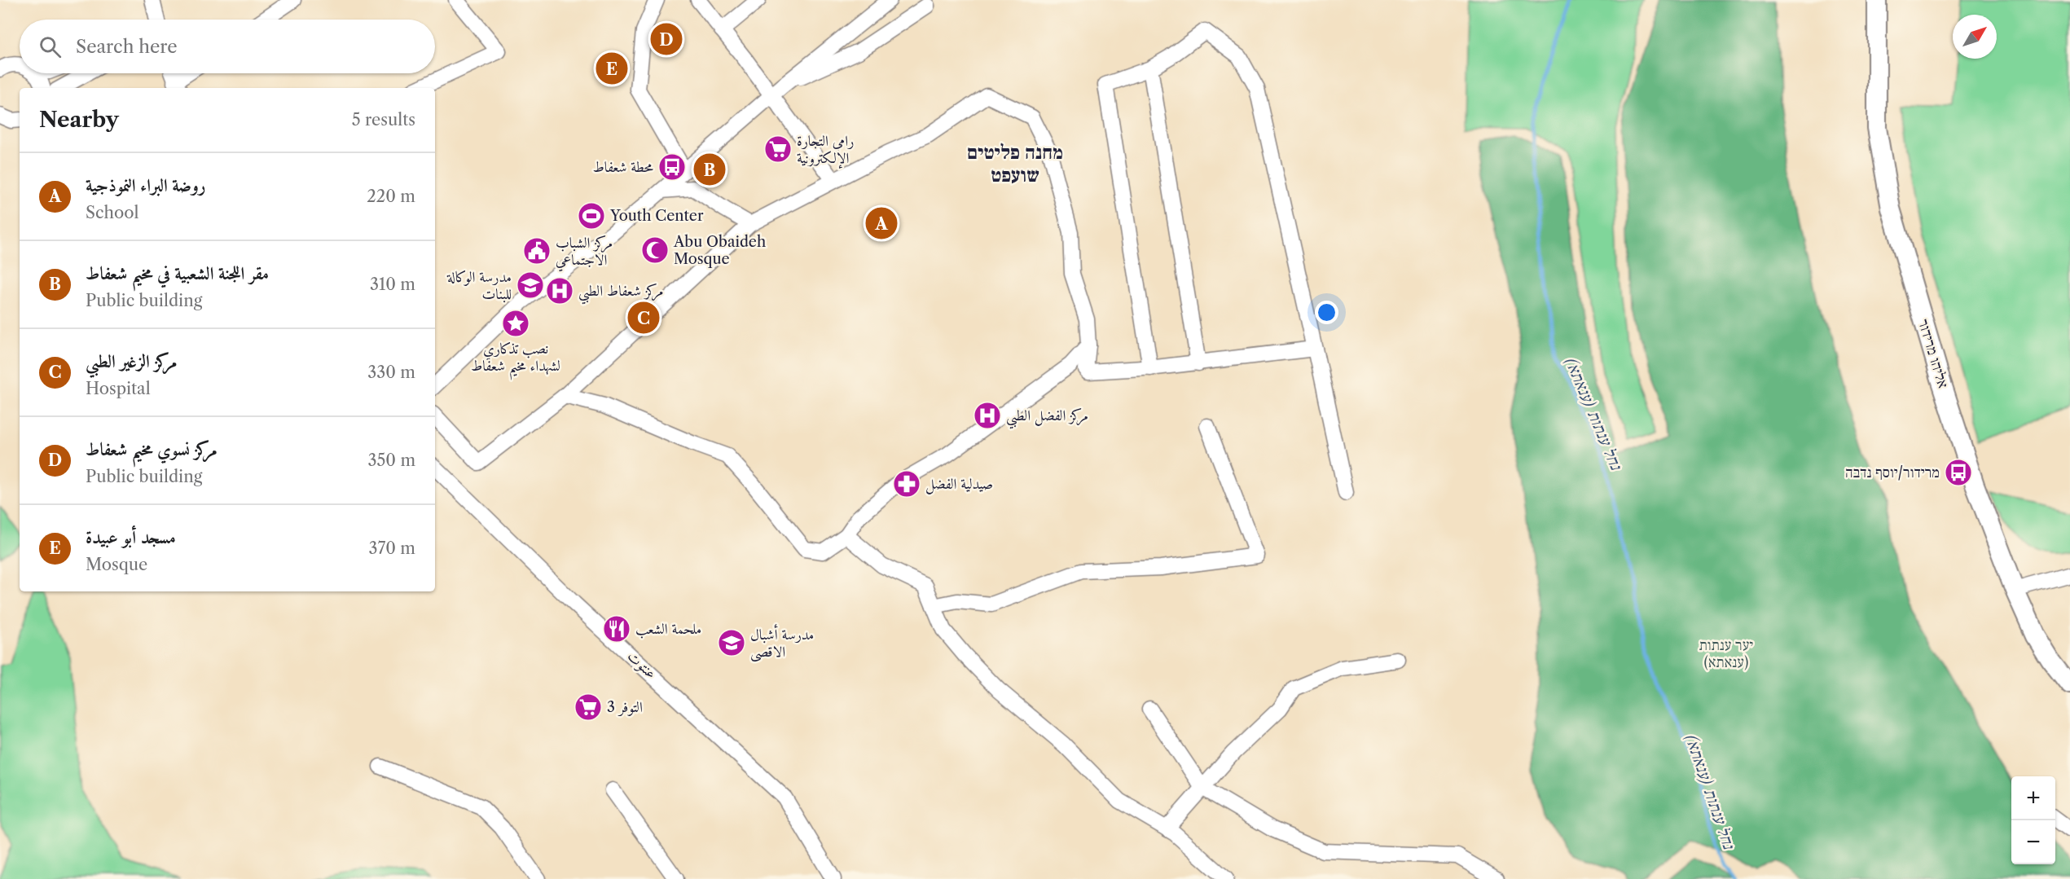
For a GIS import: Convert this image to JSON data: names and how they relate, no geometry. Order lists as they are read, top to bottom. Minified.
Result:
{"streets":{"street":["אליהו מרידור","عنتوت"]},"districts":["מחנה פליטים שועפט"],"water":["נחל ענתות (ענאתא)"],"parks":["יער ענתות (ענאתא)"],"places":{"supermarket":["رامي التجارة الإلكترونية","التوفر 3"],"bus stop":["محطة شعفاط","מרידור/יוסף נדבה"],"sports":["Youth Center"],"mosque":["Abu Obaideh Mosque"],"public building":["مركز الشباب الاجتماعي"],"school or university":["مدرسة الوكالة للبنات","مدرسة أشبال الاقصى"],"hospital":["مركز شعفاط الطبي","مركز الفضل الطبي"],"place":["نصب تذكاري لشهداء مخيم شعفاط"],"pharmacy":["صيدلية الفضل"],"restaurant":["ملحمة الشعب"]},"north":"top right","page":{"search":"Search here","pins":["D","E","B","A","C"],"heading":["Nearby","5 results"],"list":[{"mark":"A","name":"روضة البراء النموذجية","note":"School","value":"220 m"},{"mark":"B","name":"مقر اللجنة الشعبية في مخيم شعفاط","note":"Public building","value":"310 m"},{"mark":"C","name":"مركز الزغير الطبي","note":"Hospital","value":"330 m"},{"mark":"D","name":"مركز نسوي مخيم شعفاط","note":"Public building","value":"350 m"},{"mark":"E","name":"مسجد أبو عبيدة","note":"Mosque","value":"370 m"}],"map_buttons":["+","−"]}}
